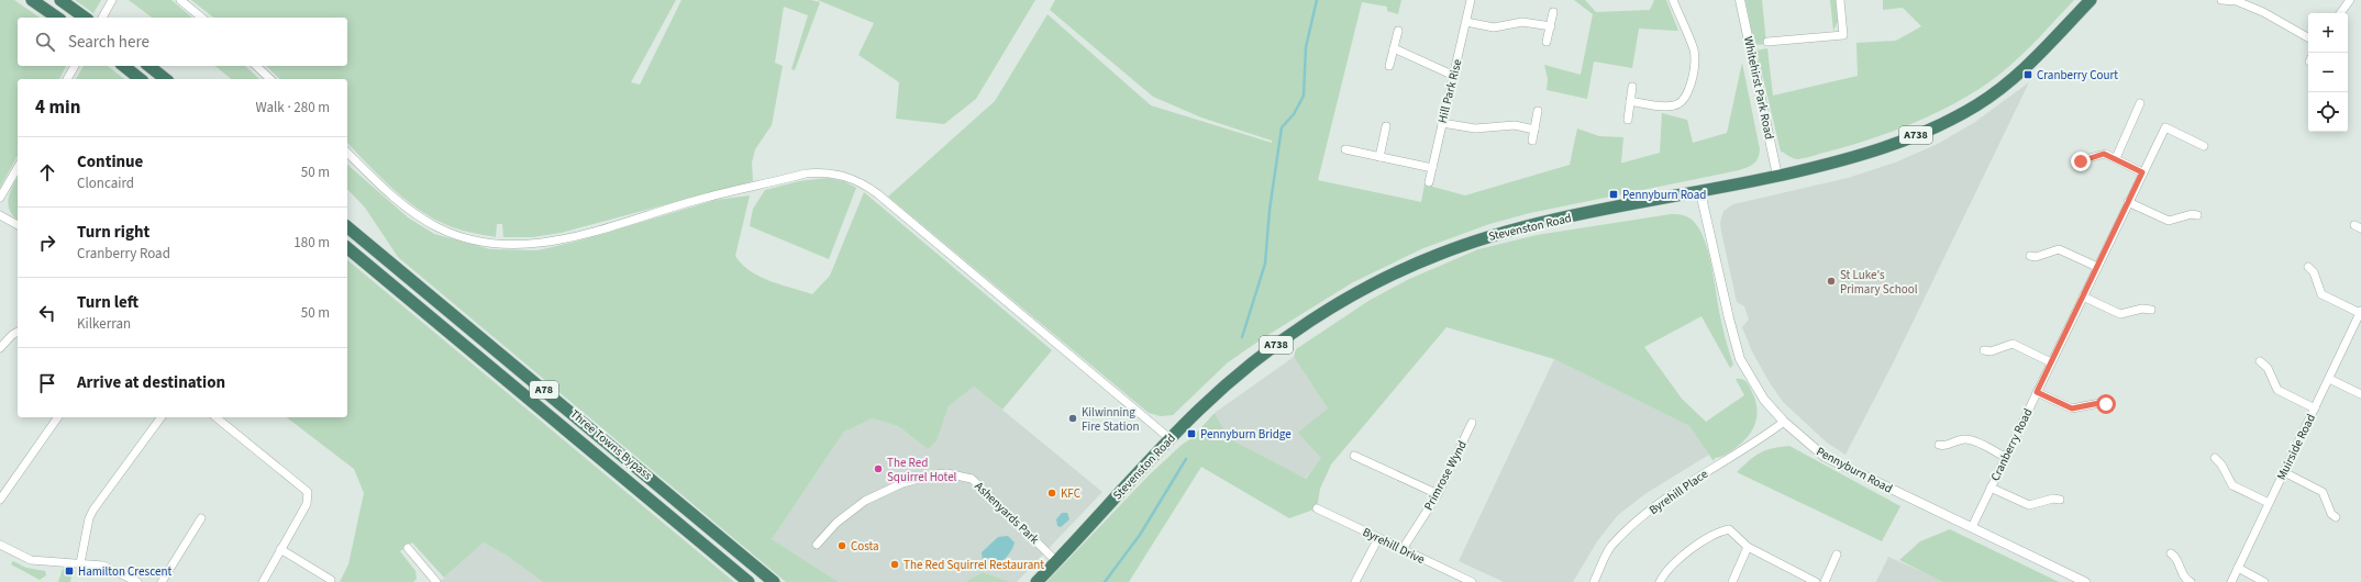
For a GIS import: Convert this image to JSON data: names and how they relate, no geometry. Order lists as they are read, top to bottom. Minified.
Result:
{"streets":{"highway":["A738","Stevenston Road","A78","Three Towns Bypass"],"street":["Whitehirst Park Road","Hill Park Rise","Cranberry Road","Muirside Road","Pennyburn Road","Primrose Wynd","Byrehill Place","Ashenyards Park","Byrehill Drive"]},"crossings":[["Whitehirst Park Road","Stevenston Road"],["Stevenston Road","Pennyburn Road"],["Stevenston Road","Ashenyards Park"],["Cranberry Road","Pennyburn Road"],["Pennyburn Road","Byrehill Place"],["Primrose Wynd","Byrehill Drive"]],"places":{"transit":["Cranberry Court","Pennyburn Road","Pennyburn Bridge","Hamilton Crescent"],"other":["St Luke's Primary School","Kilwinning Fire Station","The Red Squirrel Hotel","KFC","Costa","The Red Squirrel Restaurant"]},"page":{"map_buttons":["+","−"],"search":"Search here","heading":["4 min","Walk · 280 m"],"list":[["Continue","Cloncaird","50 m"],["Turn right","Cranberry Road","180 m"],["Turn left","Kilkerran","50 m"],"Arrive at destination"]}}
